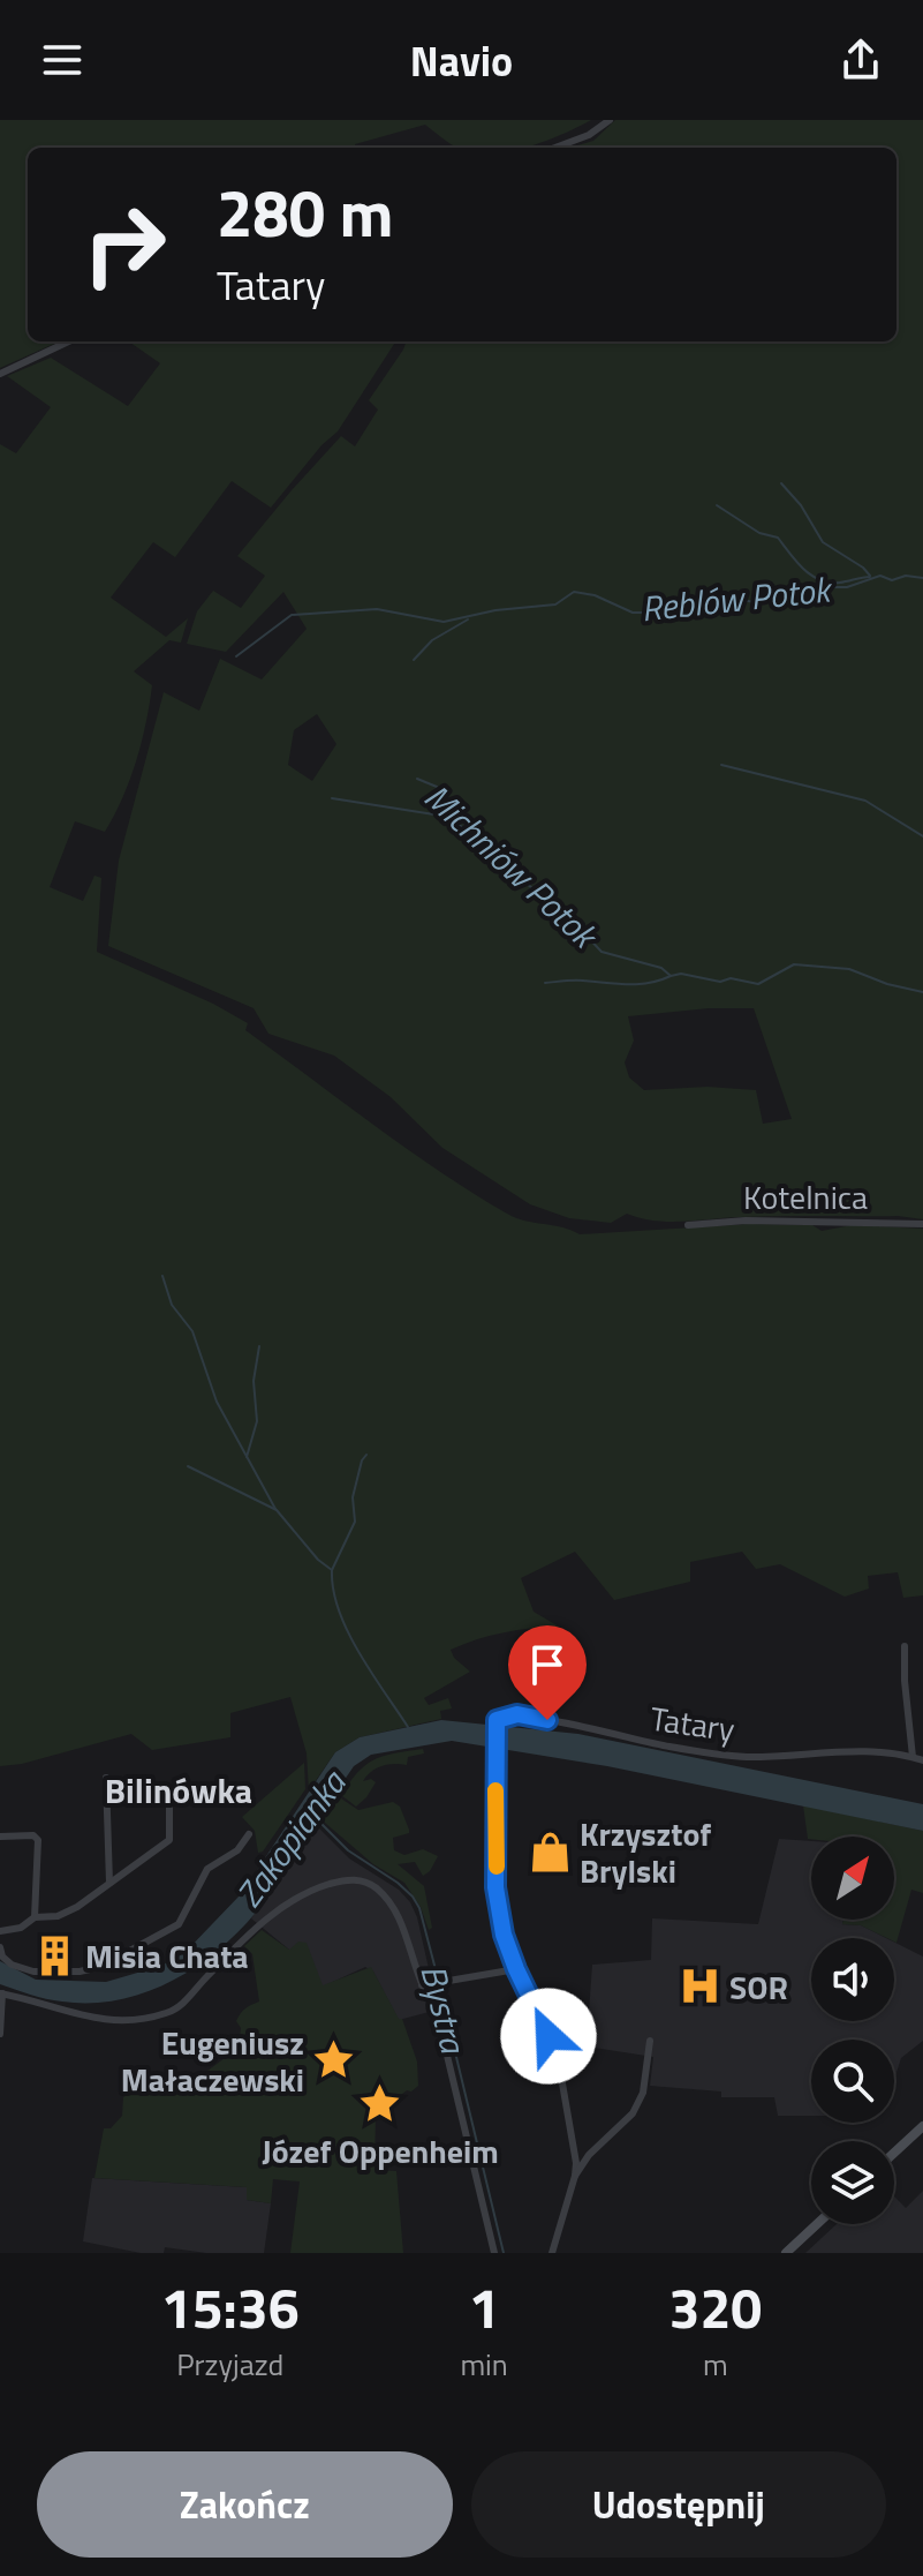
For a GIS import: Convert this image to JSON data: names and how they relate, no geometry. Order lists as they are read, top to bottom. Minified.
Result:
{"streets":{"street":["Kotelnica","Tatary"]},"districts":["Bilinówka"],"water":["Reblów Potok","Michniów Potok","Zakopianka","Bystra"],"places":{"shop":["Krzysztof Brylski"],"building":["Misia Chata"],"hospital":["SOR"],"place":["Eugeniusz Małaczewski","Józef Oppenheim"]},"north":"top right","page":{"header":"Navio","turn":["280 m","Tatary"],"eta":["15:36","Przyjazd","1","min","320","m"],"buttons":["Zakończ","Udostępnij"]}}
